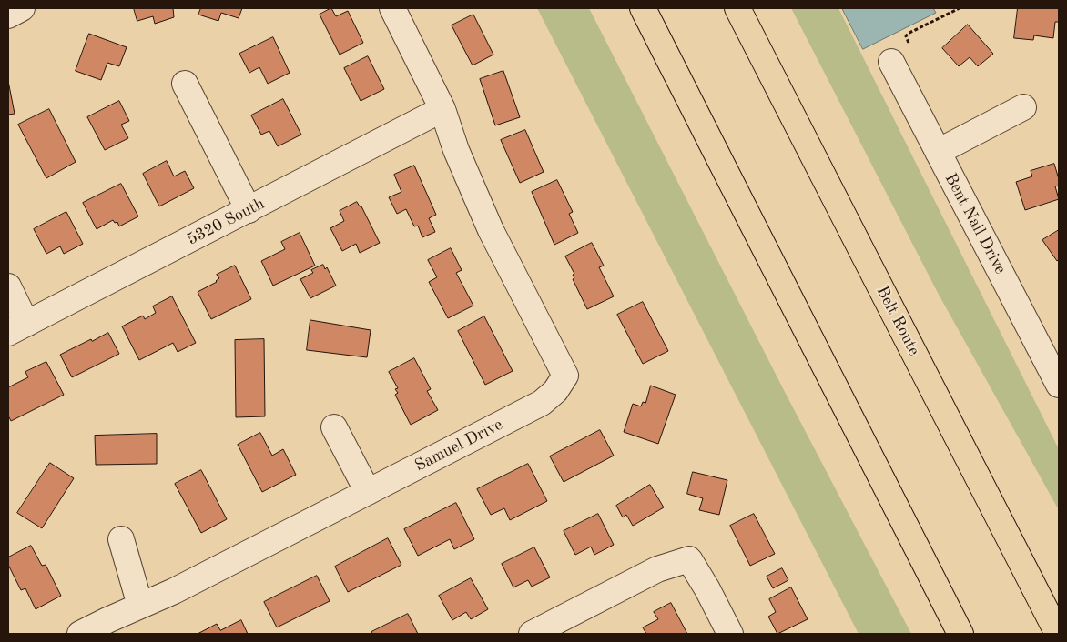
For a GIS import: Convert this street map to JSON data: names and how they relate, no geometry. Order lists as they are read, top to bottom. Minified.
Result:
{"streets":{"highway":["Belt Route"],"street":["5320 South","Bent Nail Drive","Samuel Drive"]},"crossings":[["5320 South","Samuel Drive"]]}
